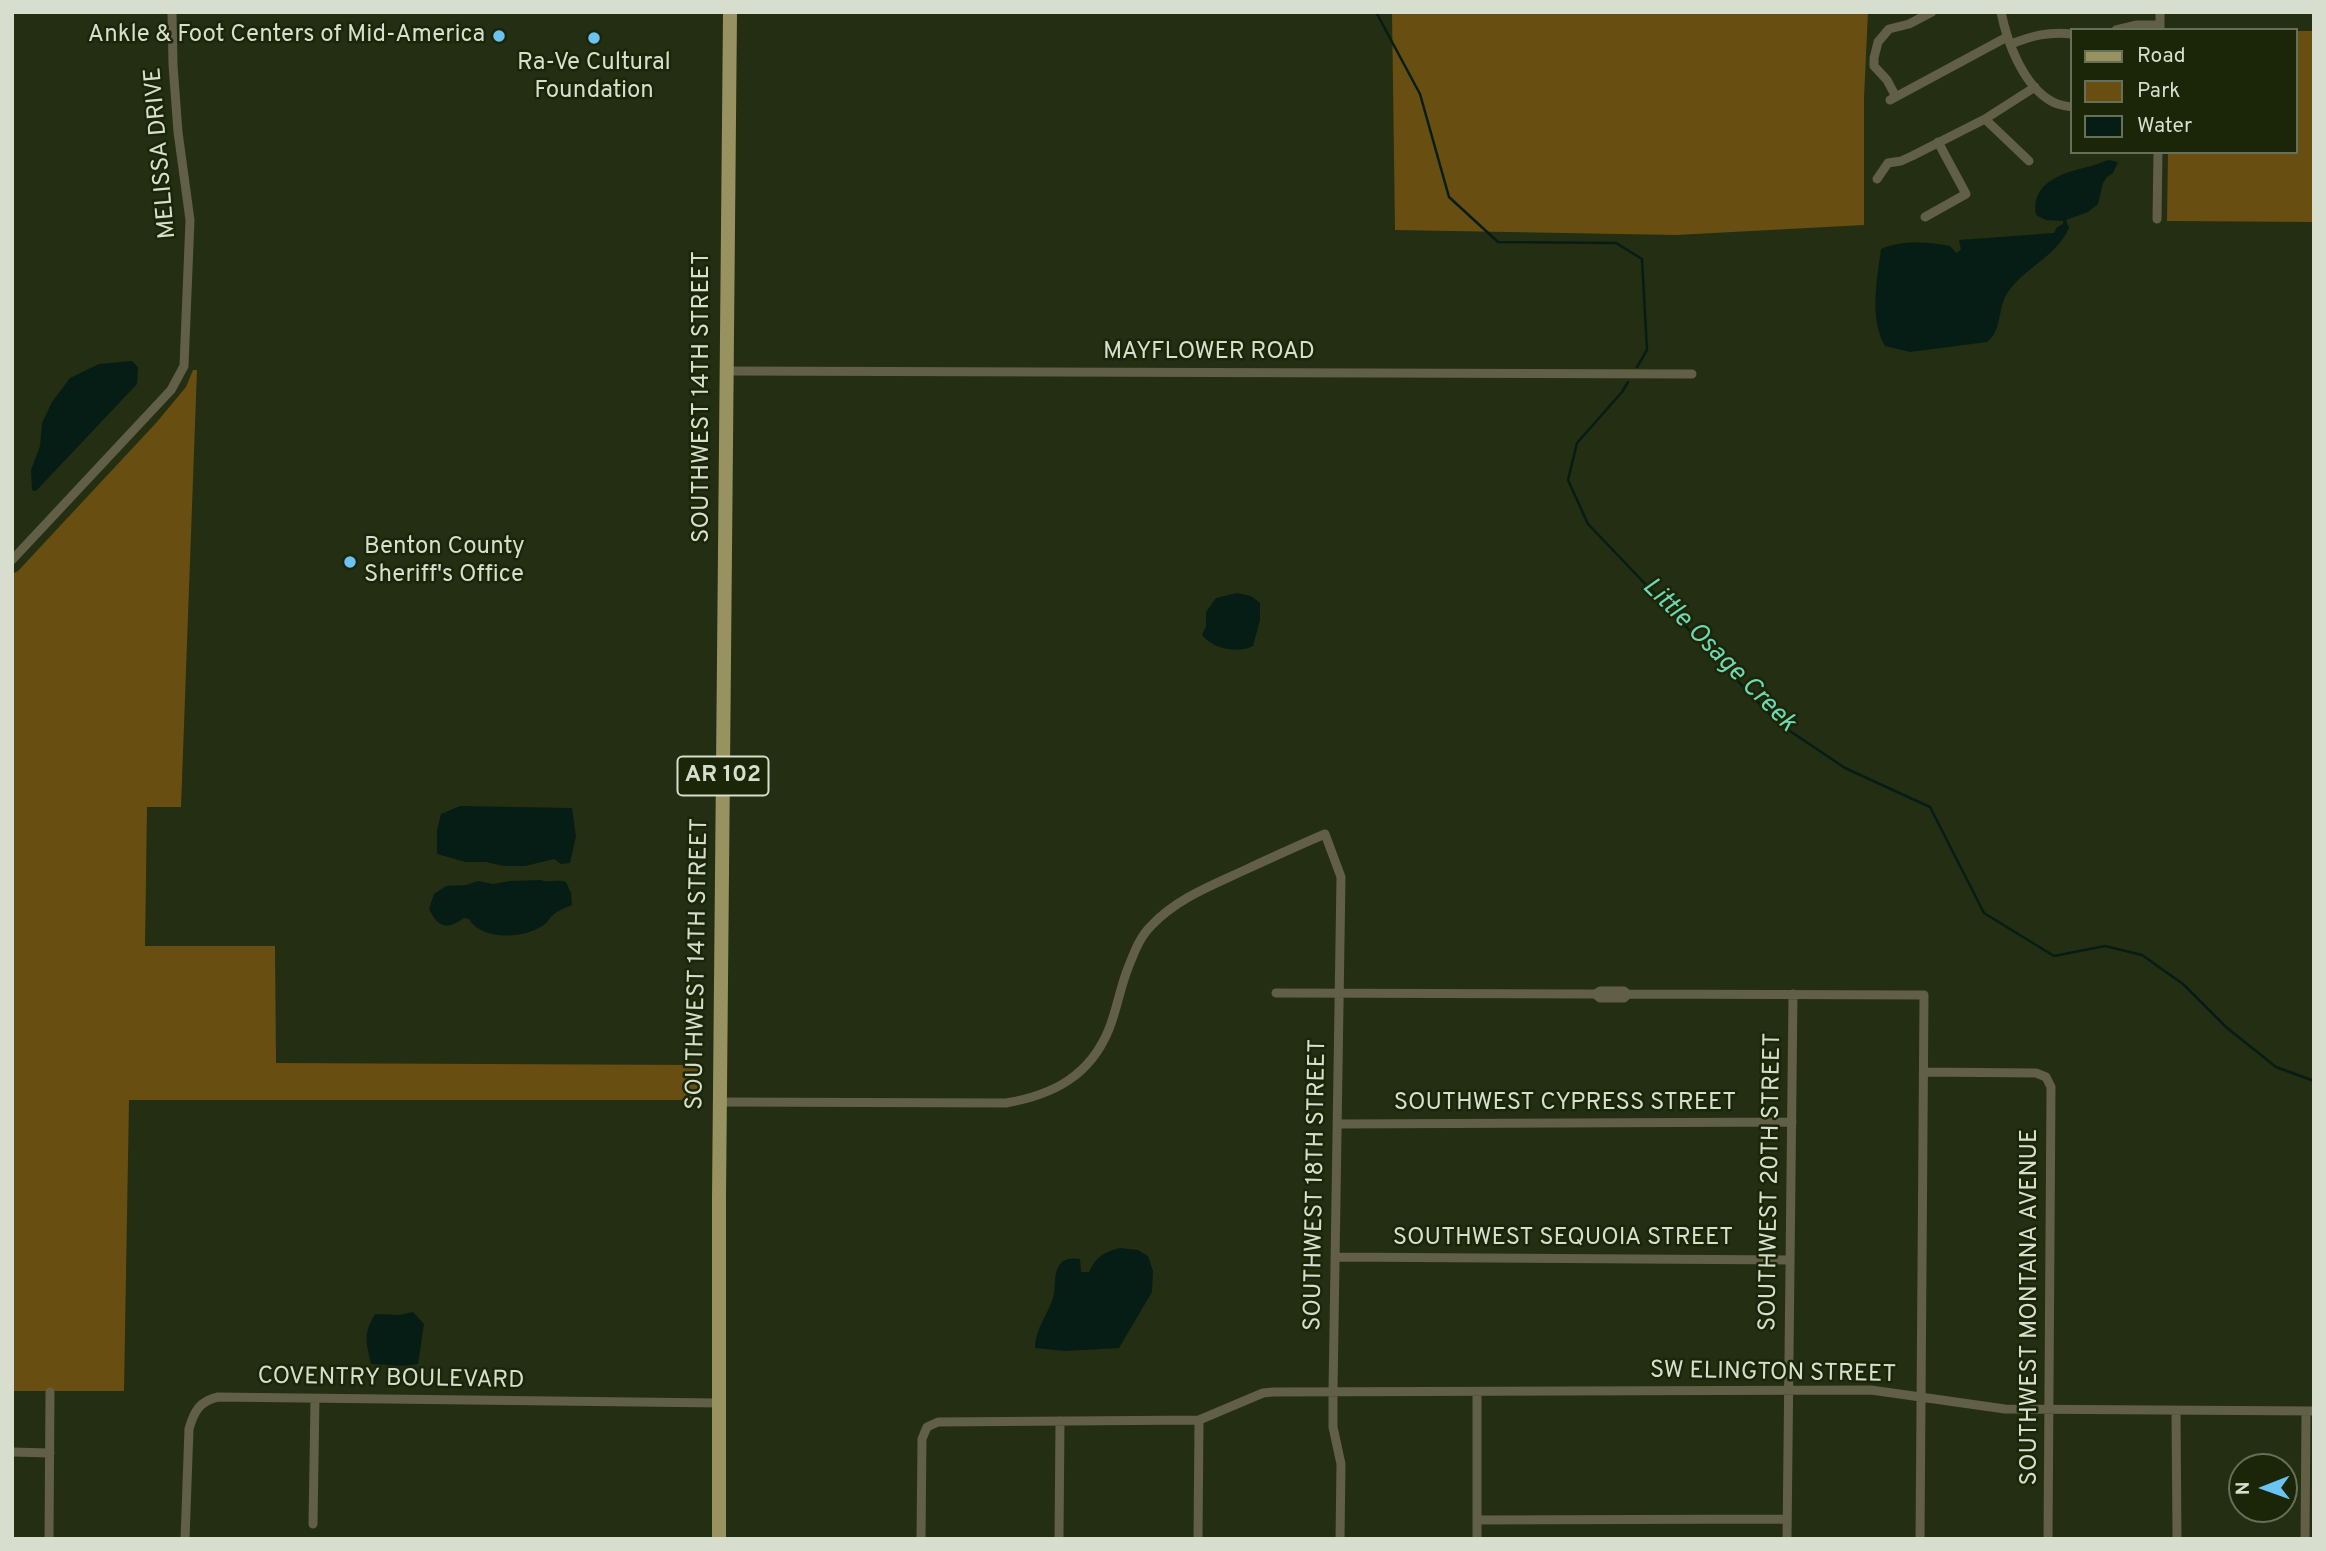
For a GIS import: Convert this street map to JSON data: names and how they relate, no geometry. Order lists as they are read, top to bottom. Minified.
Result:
{"streets":{"main road":["SOUTHWEST 14TH STREET","AR 102"],"street":["MELISSA DRIVE","MAYFLOWER ROAD","SOUTHWEST CYPRESS STREET","SOUTHWEST 20TH STREET","SOUTHWEST 18TH STREET","SOUTHWEST SEQUOIA STREET","SOUTHWEST MONTANA AVENUE","SW ELINGTON STREET","COVENTRY BOULEVARD"]},"crossings":[["MAYFLOWER ROAD","SOUTHWEST 14TH STREET"],["SOUTHWEST 14TH STREET","SOUTHWEST 18TH STREET"],["SOUTHWEST 14TH STREET","COVENTRY BOULEVARD"],["SOUTHWEST CYPRESS STREET","SOUTHWEST 20TH STREET"],["SOUTHWEST CYPRESS STREET","SOUTHWEST 18TH STREET"],["SOUTHWEST 20TH STREET","SOUTHWEST SEQUOIA STREET"],["SOUTHWEST 20TH STREET","SW ELINGTON STREET"],["SOUTHWEST 18TH STREET","SOUTHWEST SEQUOIA STREET"],["SOUTHWEST 18TH STREET","SW ELINGTON STREET"],["SOUTHWEST MONTANA AVENUE","SW ELINGTON STREET"]],"water":["Little Osage Creek"],"places":["Ankle & Foot Centers of Mid-America","Ra-Ve Cultural Foundation","Benton County Sheriff's Office"],"legend":["Road","Park","Water"],"north":"left"}
